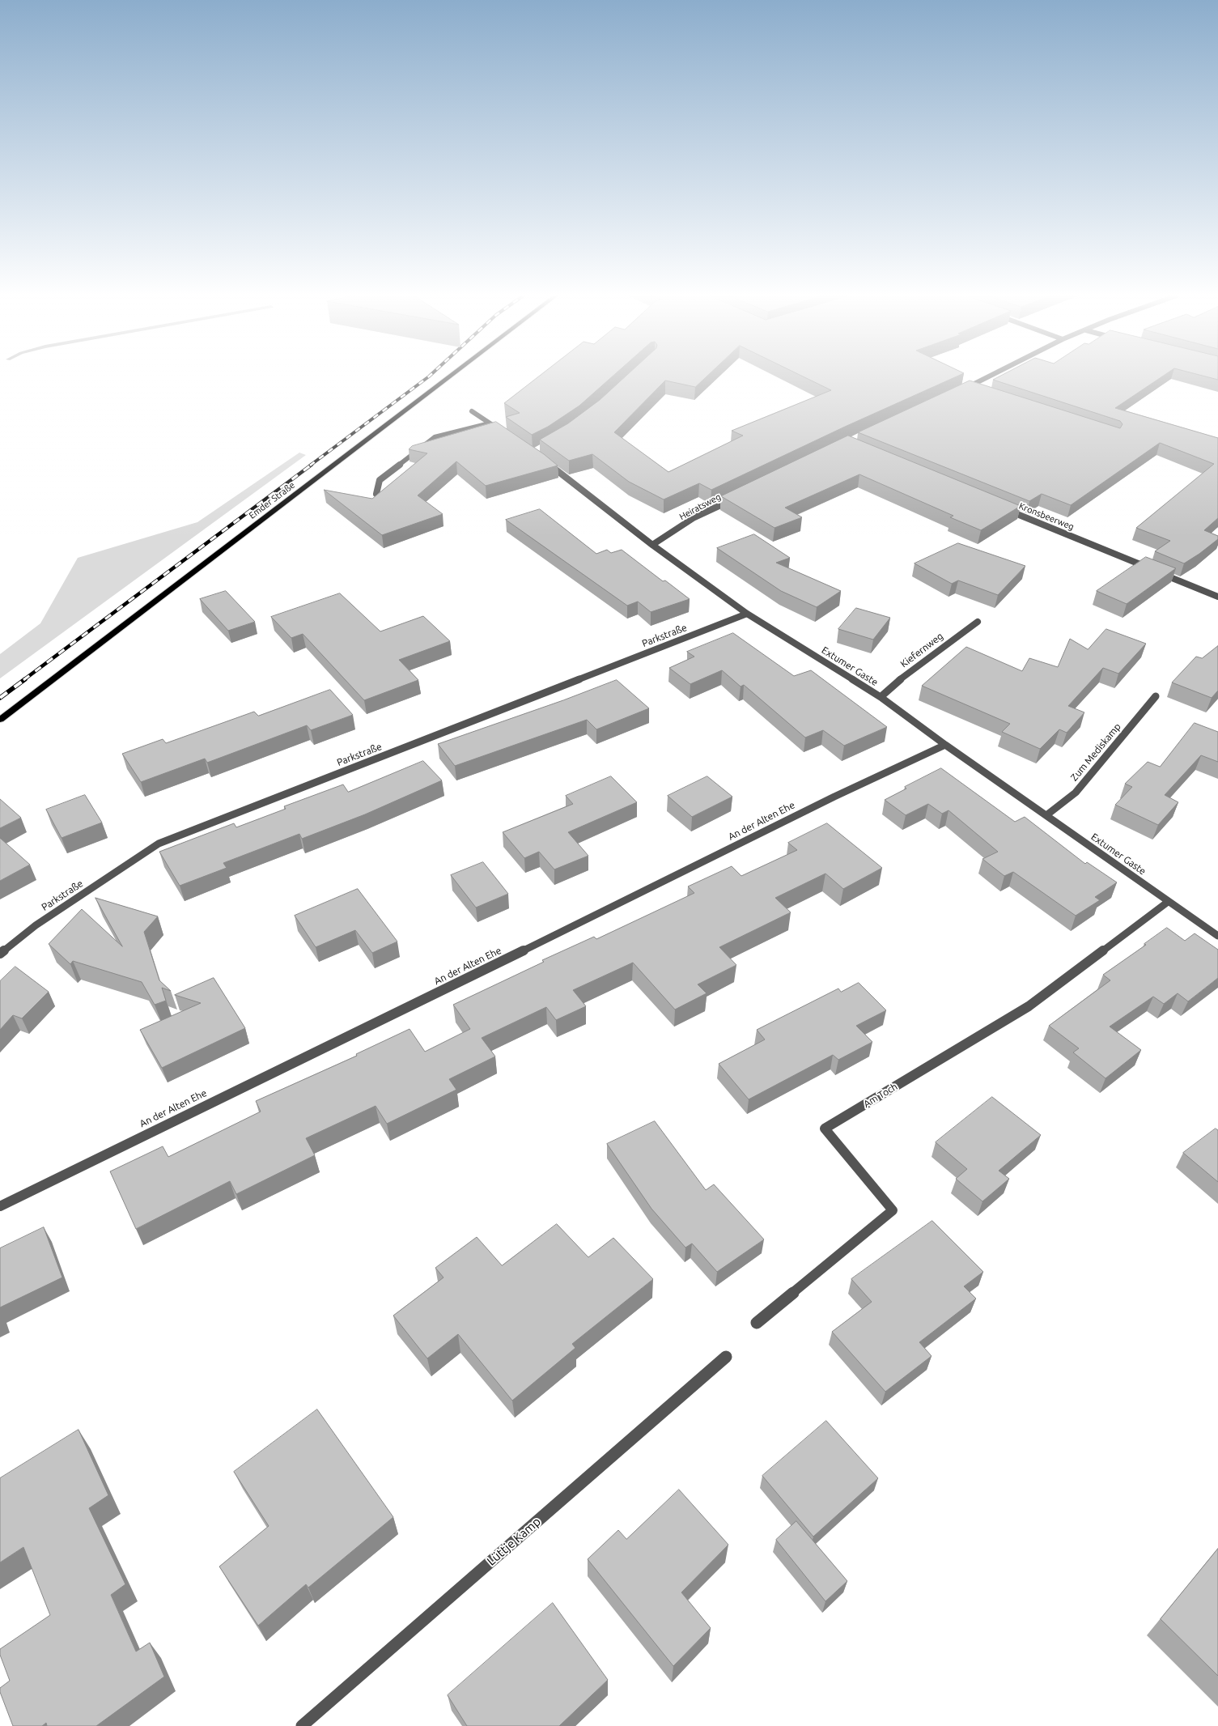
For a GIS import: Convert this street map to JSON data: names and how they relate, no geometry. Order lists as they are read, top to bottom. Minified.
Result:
{"streets":{"main road":["Emder Straße"],"street":["Heiratsweg","Kronsbeerweg","Parkstraße","Kiefernweg","Extumer Gaste","Zum Mediskamp","An der Alten Ehe","Am Toch","Lüttje Kamp"]},"crossings":[["Heiratsweg","Extumer Gaste"],["Parkstraße","Extumer Gaste"],["Kiefernweg","Extumer Gaste"],["Extumer Gaste","Zum Mediskamp"],["Extumer Gaste","An der Alten Ehe"],["Extumer Gaste","Am Toch"]]}
